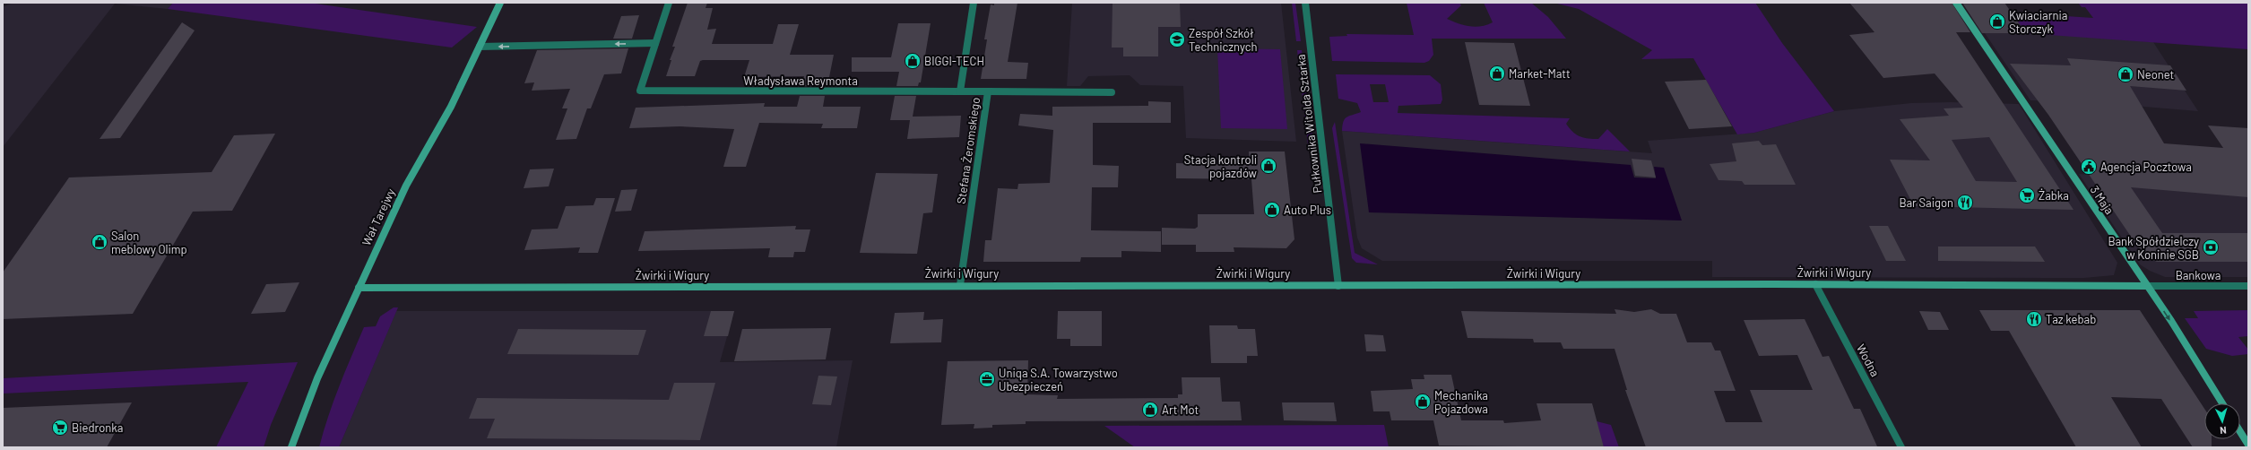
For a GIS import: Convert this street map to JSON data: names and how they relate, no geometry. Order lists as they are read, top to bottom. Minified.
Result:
{"streets":{"street":["Władysława Reymonta","Pułkownika Witolda Sztarka","Stefana Żeromskiego","3 Maja","Wał Tarejwy","Żwirki i Wigury","Bankowa","Wodna"]},"crossings":[["Władysława Reymonta","Stefana Żeromskiego"],["Pułkownika Witolda Sztarka","Żwirki i Wigury"],["Stefana Żeromskiego","Żwirki i Wigury"],["3 Maja","Żwirki i Wigury"],["3 Maja","Bankowa"],["Wał Tarejwy","Żwirki i Wigury"],["Żwirki i Wigury","Bankowa"],["Żwirki i Wigury","Wodna"]],"places":{"shop":["Kwiaciarnia Storczyk","BIGGI-TECH","Market-Matt","Neonet","Stacja kontroli pojazdów","Auto Plus","Salon meblowy Olimp","Mechanika Pojazdowa","Art Mot"],"school or university":["Zespół Szkół Technicznych"],"public building":["Agencja Pocztowa"],"supermarket":["Żabka","Biedronka"],"restaurant":["Bar Saigon","Taz kebab"],"bank":["Bank Spółdzielczy w Koninie SGB"],"office":["Uniqa S.A. Towarzystwo Ubezpieczeń"]},"north":"bottom"}
